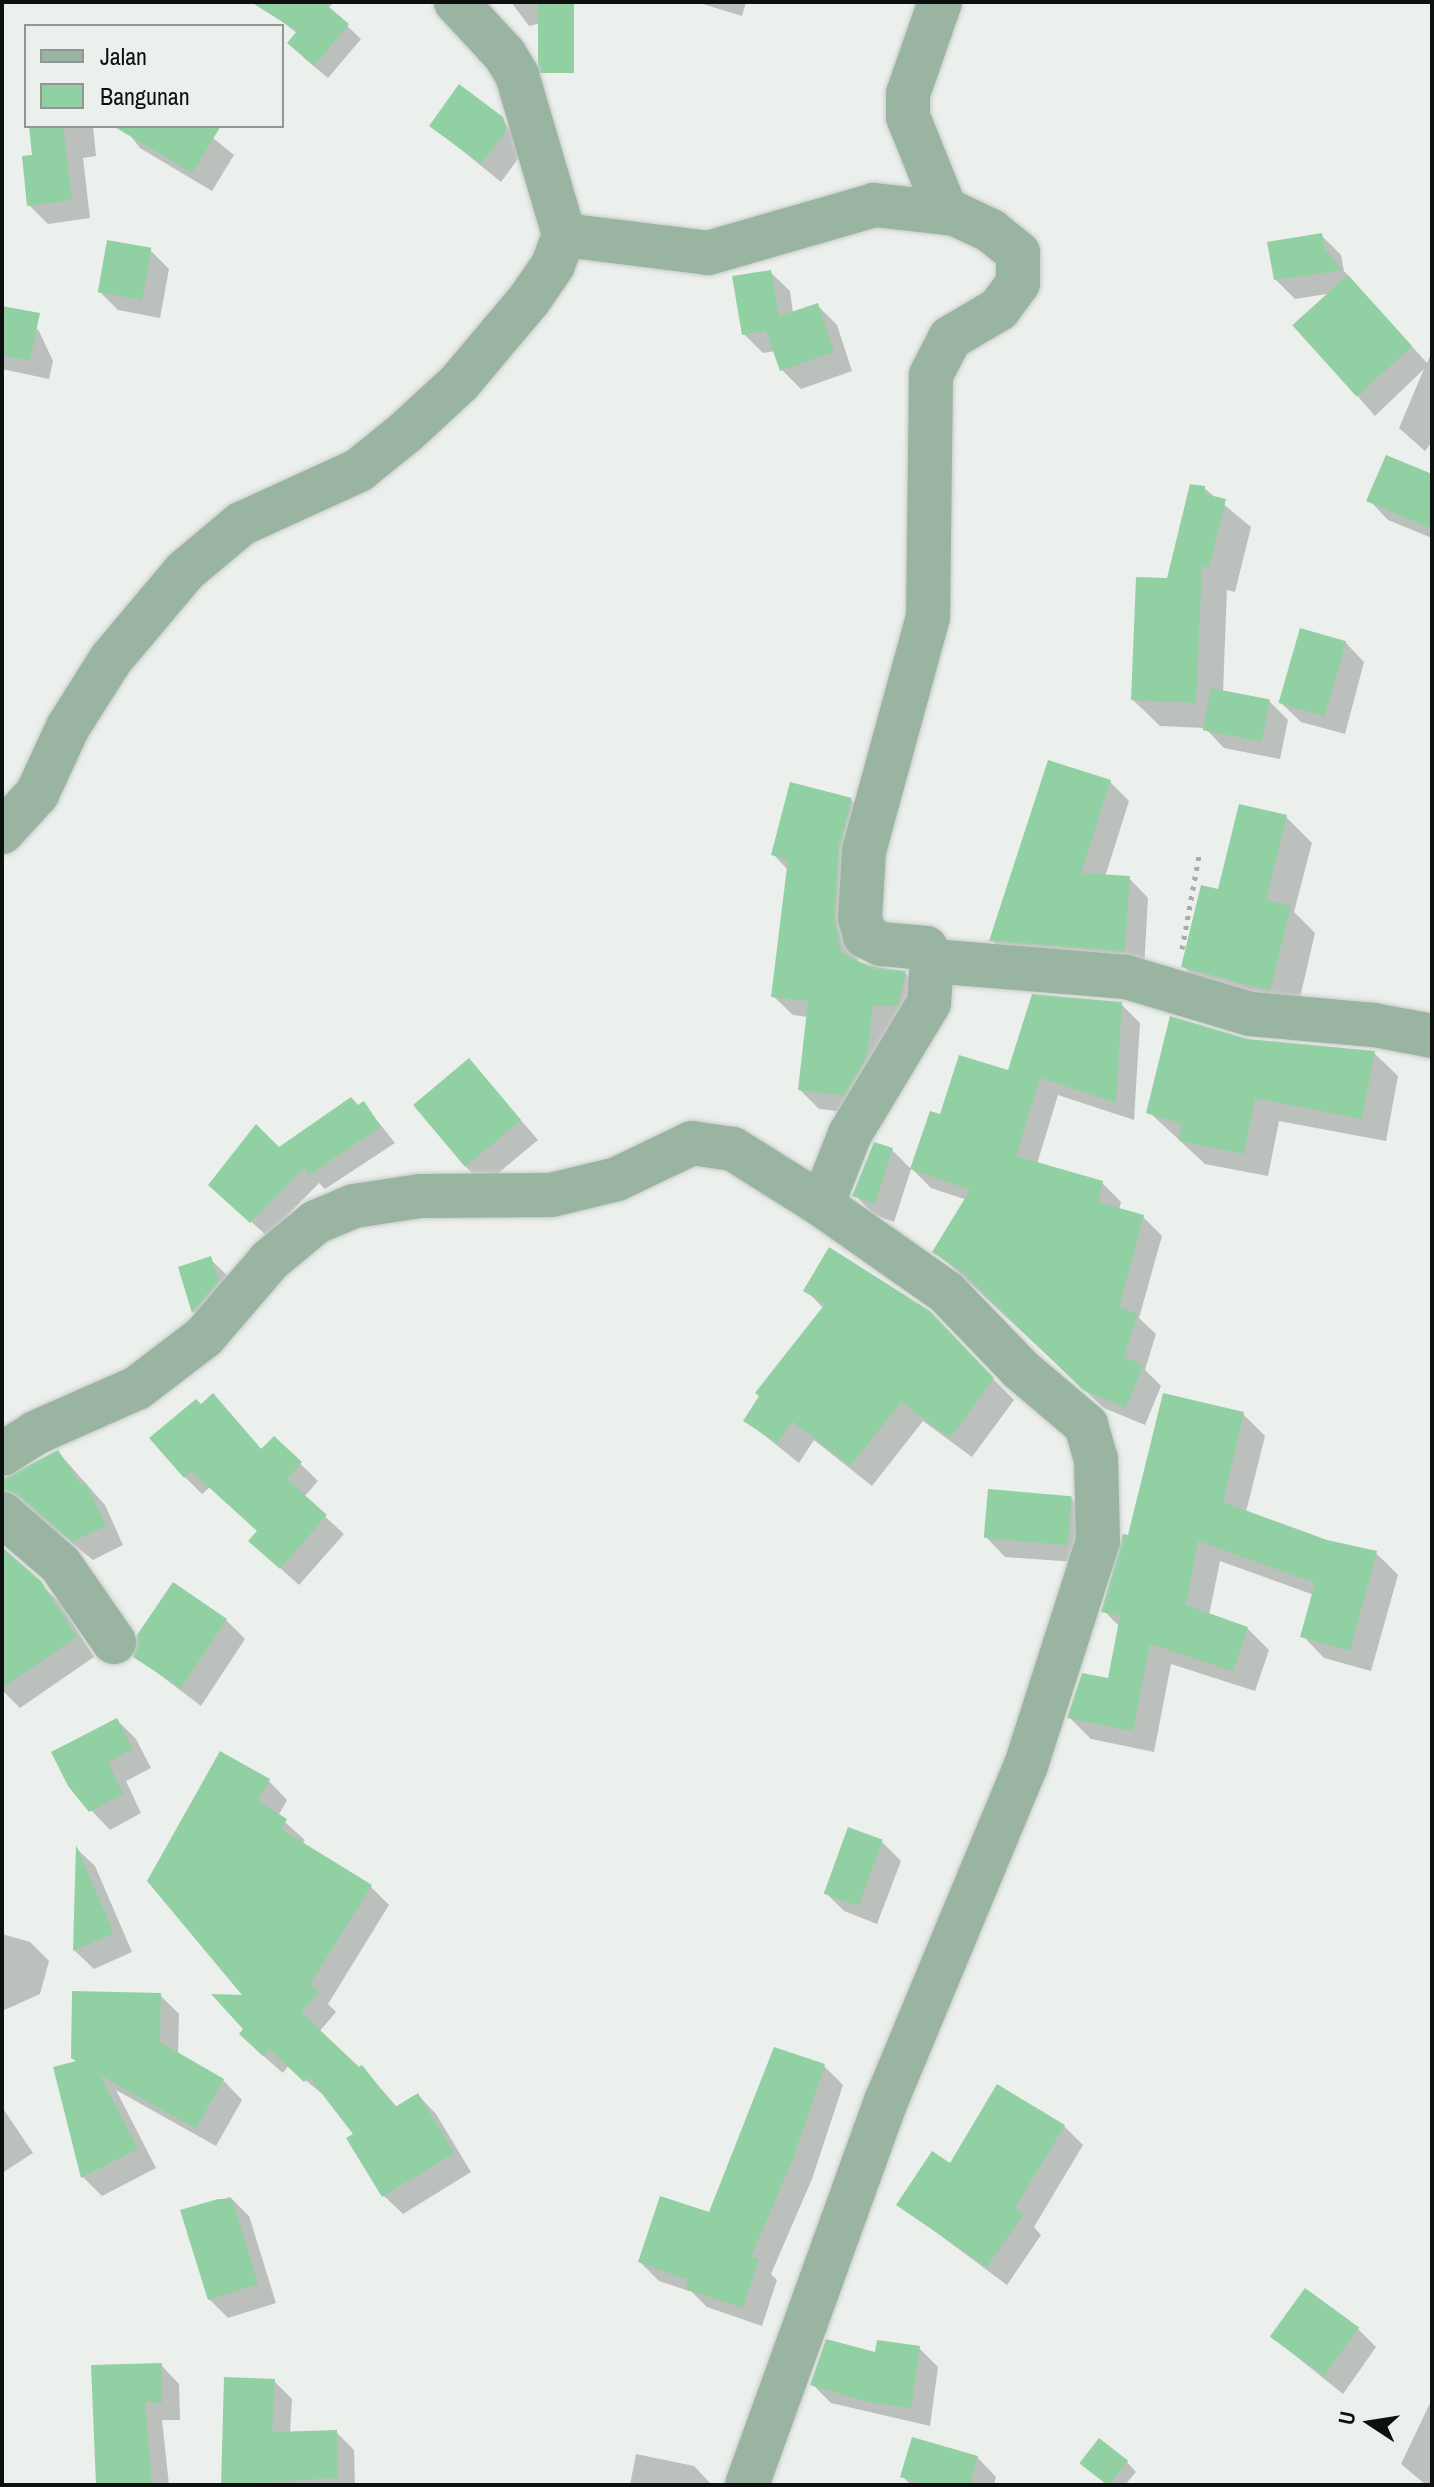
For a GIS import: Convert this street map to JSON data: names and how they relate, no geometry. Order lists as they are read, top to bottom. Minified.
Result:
{"legend":["Jalan","Bangunan"],"north":"left"}
